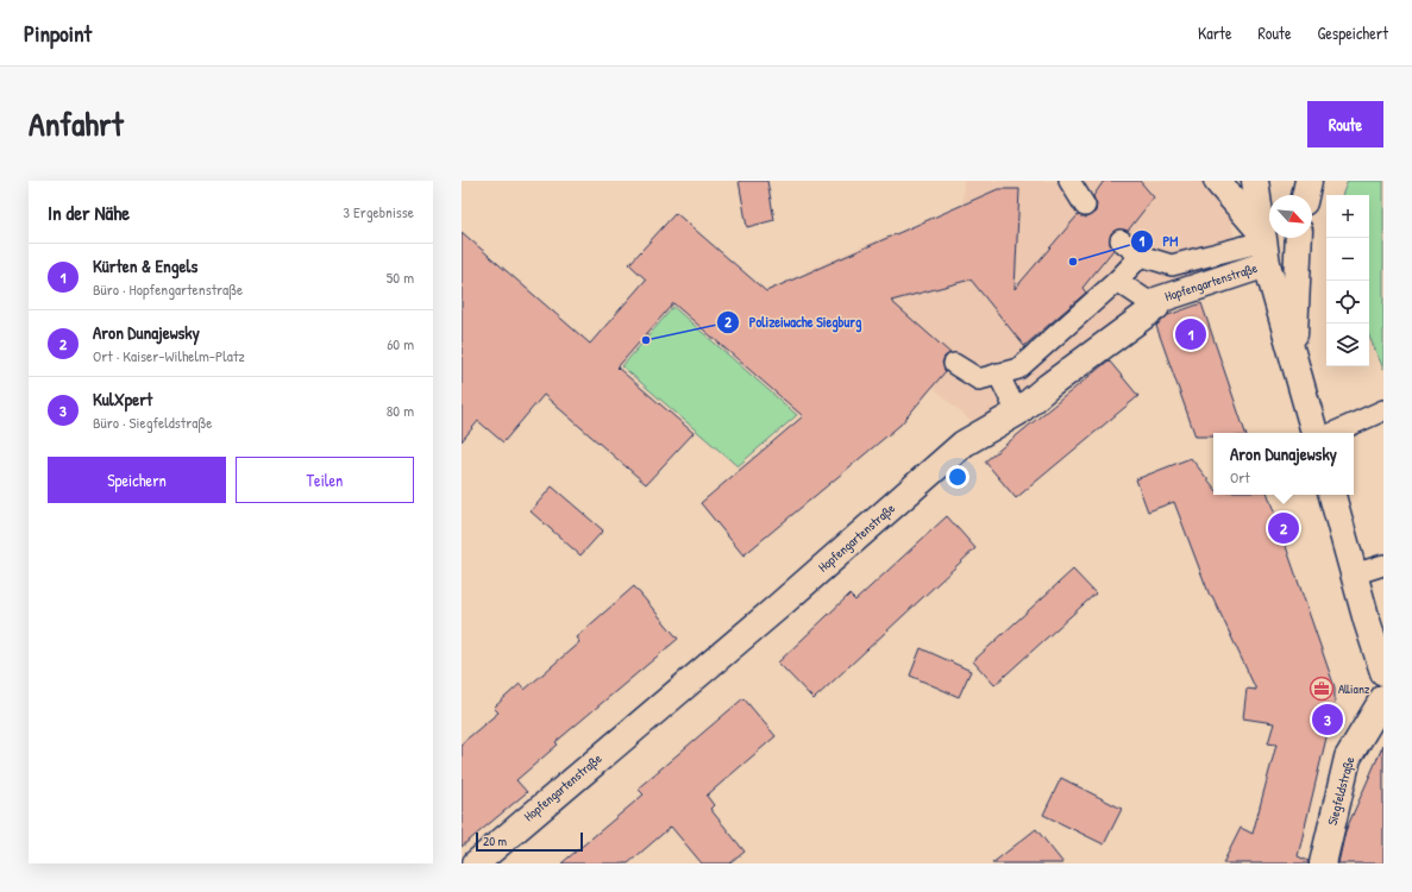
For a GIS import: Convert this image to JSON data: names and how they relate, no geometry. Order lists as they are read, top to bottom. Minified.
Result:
{"streets":{"street":["Hopfengartenstraße","Siegfeldstraße"]},"places":{"other":["PM","Polizeiwache Siegburg"],"office":["Allianz"]},"scale_bar":"20 m","north":"bottom right","page":{"header":"Pinpoint","nav":["Karte","Route","Gespeichert"],"title":"Anfahrt","buttons":["Route",["Speichern","Teilen"]],"heading":["In der Nähe","3 Ergebnisse"],"map_buttons":["+","−"],"list":[{"mark":"1","name":"Kürten & Engels","note":"Büro · Hopfengartenstraße","value":"50 m"},{"mark":"2","name":"Aron Dunajewsky","note":"Ort · Kaiser-Wilhelm-Platz","value":"60 m"},{"mark":"3","name":"KulXpert","note":"Büro · Siegfeldstraße","value":"80 m"}],"pins":["1","2","3"],"popup":["Aron Dunajewsky","Ort"],"scale":"20 m"}}
